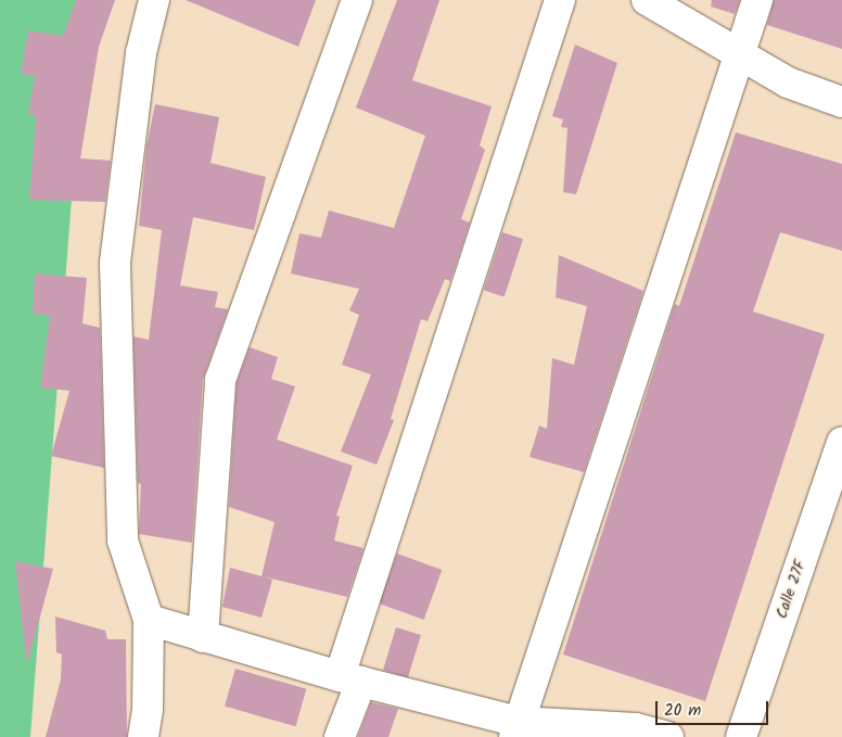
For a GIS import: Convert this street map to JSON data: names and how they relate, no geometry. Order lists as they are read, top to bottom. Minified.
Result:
{"streets":{"street":["Calle 27F"]},"scale_bar":"20 m"}
